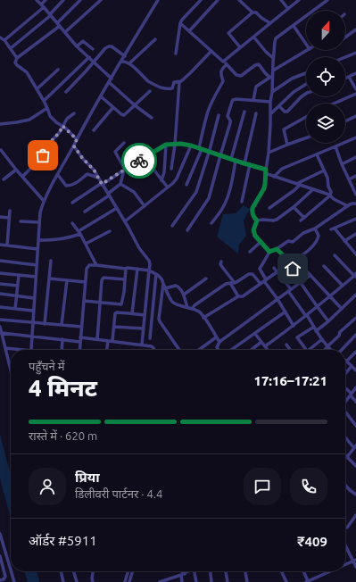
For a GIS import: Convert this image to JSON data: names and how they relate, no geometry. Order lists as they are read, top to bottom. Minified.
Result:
{"north":"top","page":{"heading":["4 मिनट","पहुँचने में","17:16–17:21"],"panel":["प्रिया","डिलीवरी पार्टनर · 4.4","ऑर्डर #5911","₹409"],"bar":"रास्ते में · 620 m"}}
